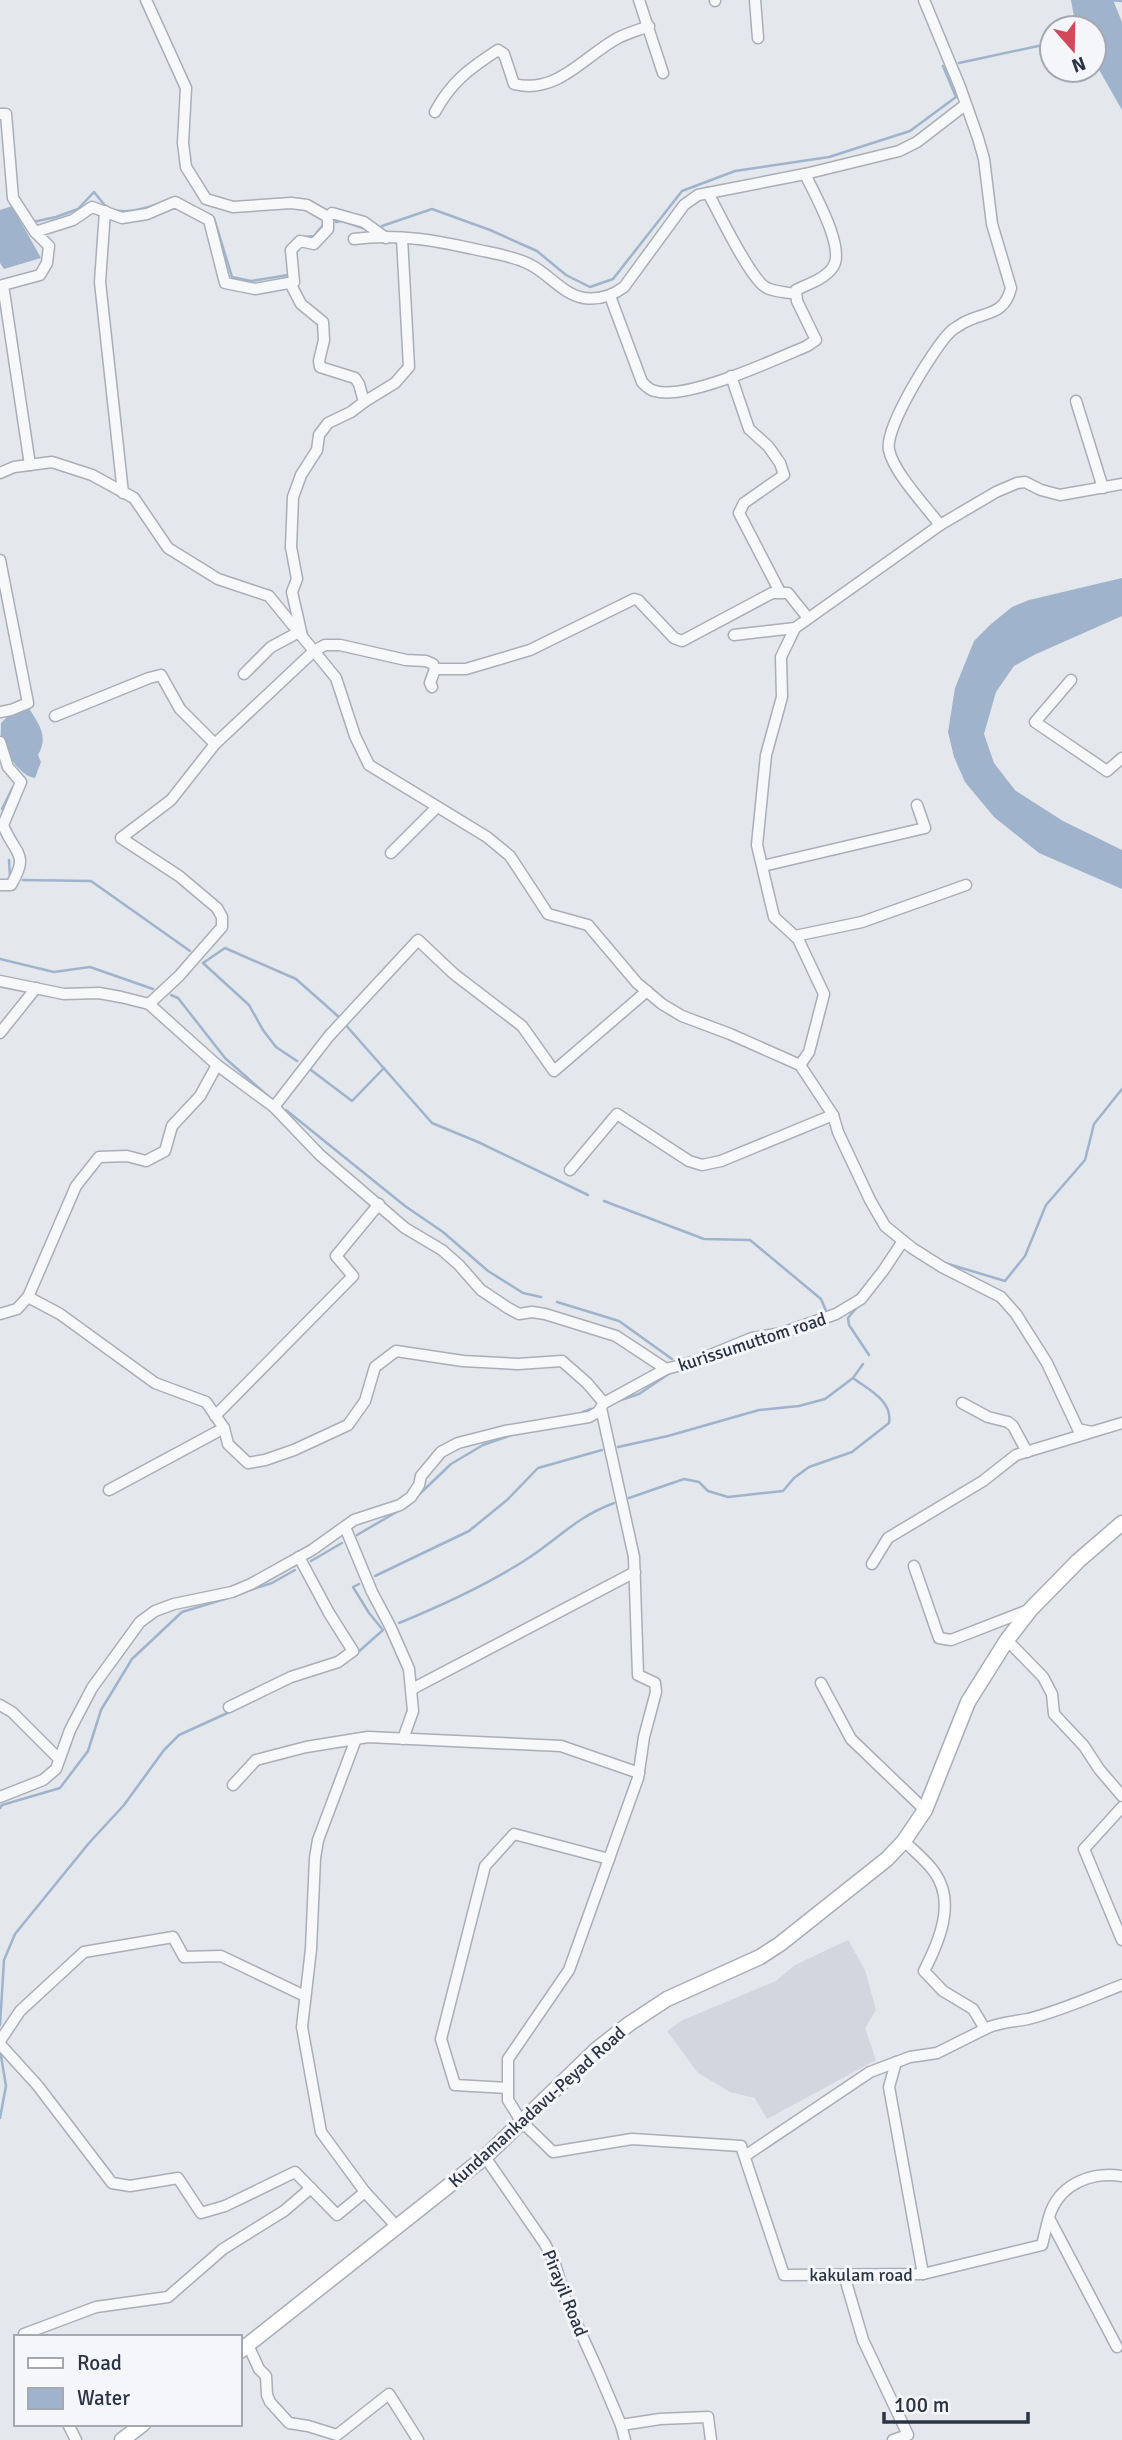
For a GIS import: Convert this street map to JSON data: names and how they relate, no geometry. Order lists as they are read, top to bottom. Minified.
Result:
{"streets":{"main road":["Kundamankadavu-Peyad Road"],"street":["kurissumuttom road","kakulam road","Pirayil Road"]},"crossings":[["Kundamankadavu-Peyad Road","Pirayil Road"]],"legend":["Road","Water"],"scale_bar":"100 m","north":"bottom"}
